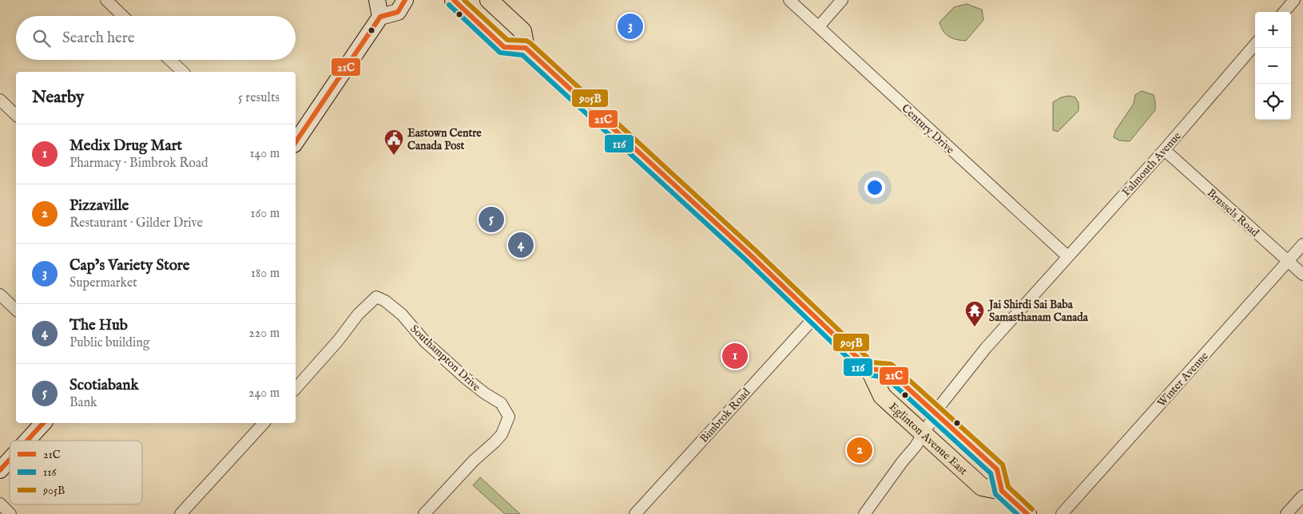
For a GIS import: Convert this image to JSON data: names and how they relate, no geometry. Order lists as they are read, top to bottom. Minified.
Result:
{"streets":{"main road":["Eglinton Avenue East"],"street":["Century Drive","Falmouth Avenue","Brussels Road","Southampton Drive","Winter Avenue","Bimbrok Road"]},"crossings":[["Century Drive","Falmouth Avenue"],["Falmouth Avenue","Brussels Road"],["Falmouth Avenue","Eglinton Avenue East"],["Brussels Road","Winter Avenue"],["Bimbrok Road","Eglinton Avenue East"]],"places":{"public building":["Eastown Centre Canada Post"],"temple":["Jai Shirdi Sai Baba Samasthanam Canada"]},"lines":["transit line 21C","transit line 905B","transit line 116"],"legend":["21C","116","905B"],"page":{"map_buttons":["+","−"],"pins":["3","5","4","1","2"],"search":"Search here","heading":["Nearby","5 results"],"list":[{"mark":"1","name":"Medix Drug Mart","note":"Pharmacy · Bimbrok Road","value":"140 m"},{"mark":"2","name":"Pizzaville","note":"Restaurant · Gilder Drive","value":"160 m"},{"mark":"3","name":"Cap’s Variety Store","note":"Supermarket","value":"180 m"},{"mark":"4","name":"The Hub","note":"Public building","value":"220 m"},{"mark":"5","name":"Scotiabank","note":"Bank","value":"240 m"}]}}
